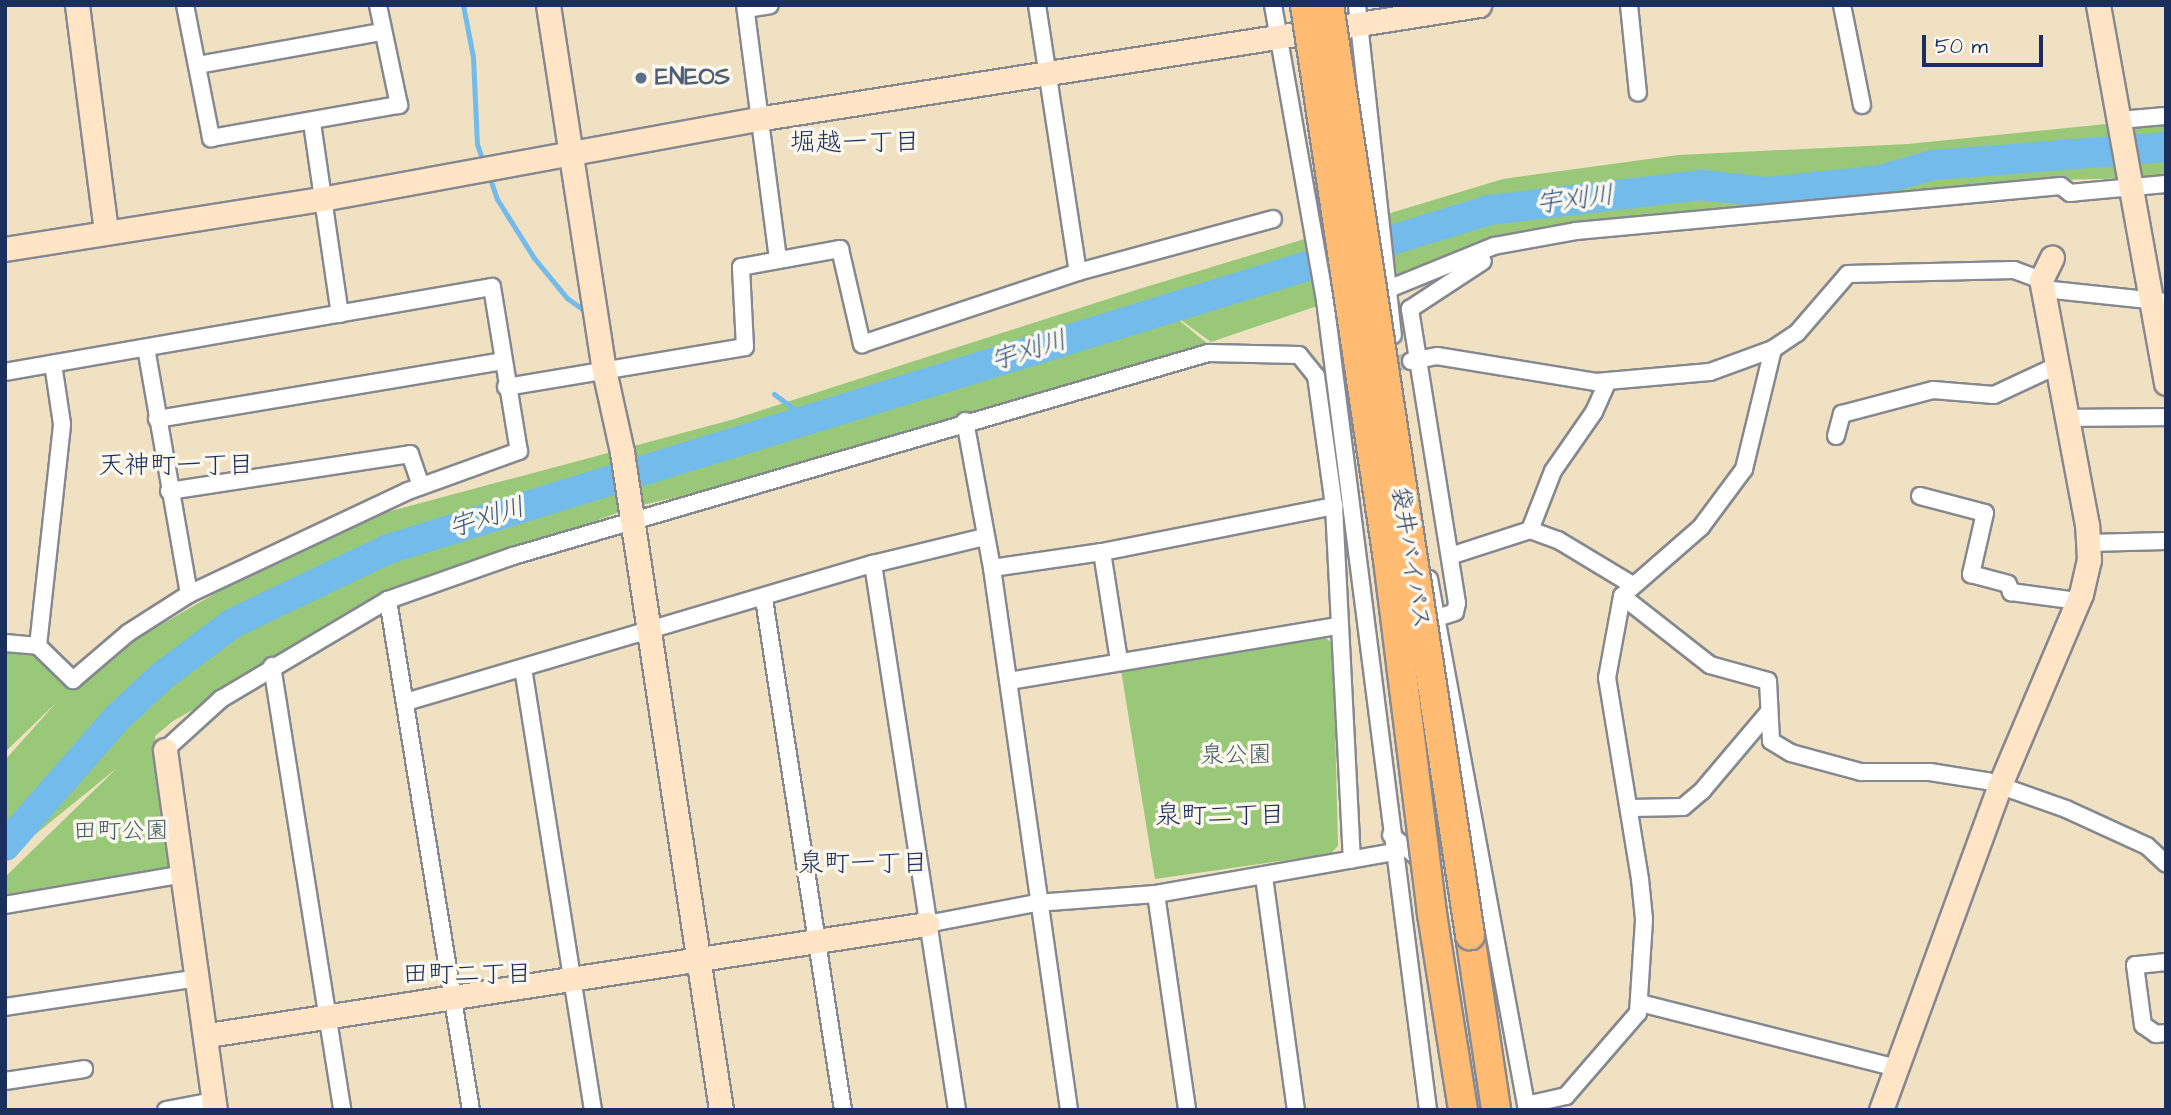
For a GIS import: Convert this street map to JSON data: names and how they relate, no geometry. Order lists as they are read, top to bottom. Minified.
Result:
{"streets":{"highway":["袋井バイパス"]},"districts":["堀越一丁目","天神町一丁目","泉町二丁目","泉町一丁目","田町二丁目"],"water":["宇刈川"],"parks":["泉公園","田町公園"],"places":["ENEOS"],"scale_bar":"50 m"}
